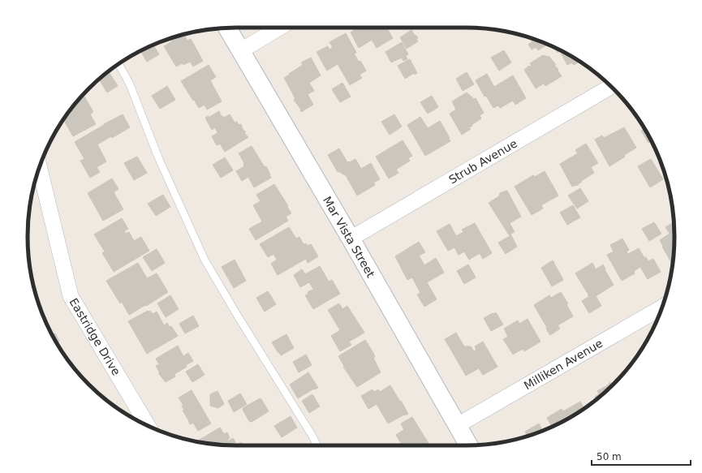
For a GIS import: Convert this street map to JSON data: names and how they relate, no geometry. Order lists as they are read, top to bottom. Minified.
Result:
{"streets":{"street":["Strub Avenue","Mar Vista Street","Eastridge Drive","Milliken Avenue"]},"crossings":[["Strub Avenue","Mar Vista Street"],["Mar Vista Street","Milliken Avenue"]],"scale_bar":"50 m"}
